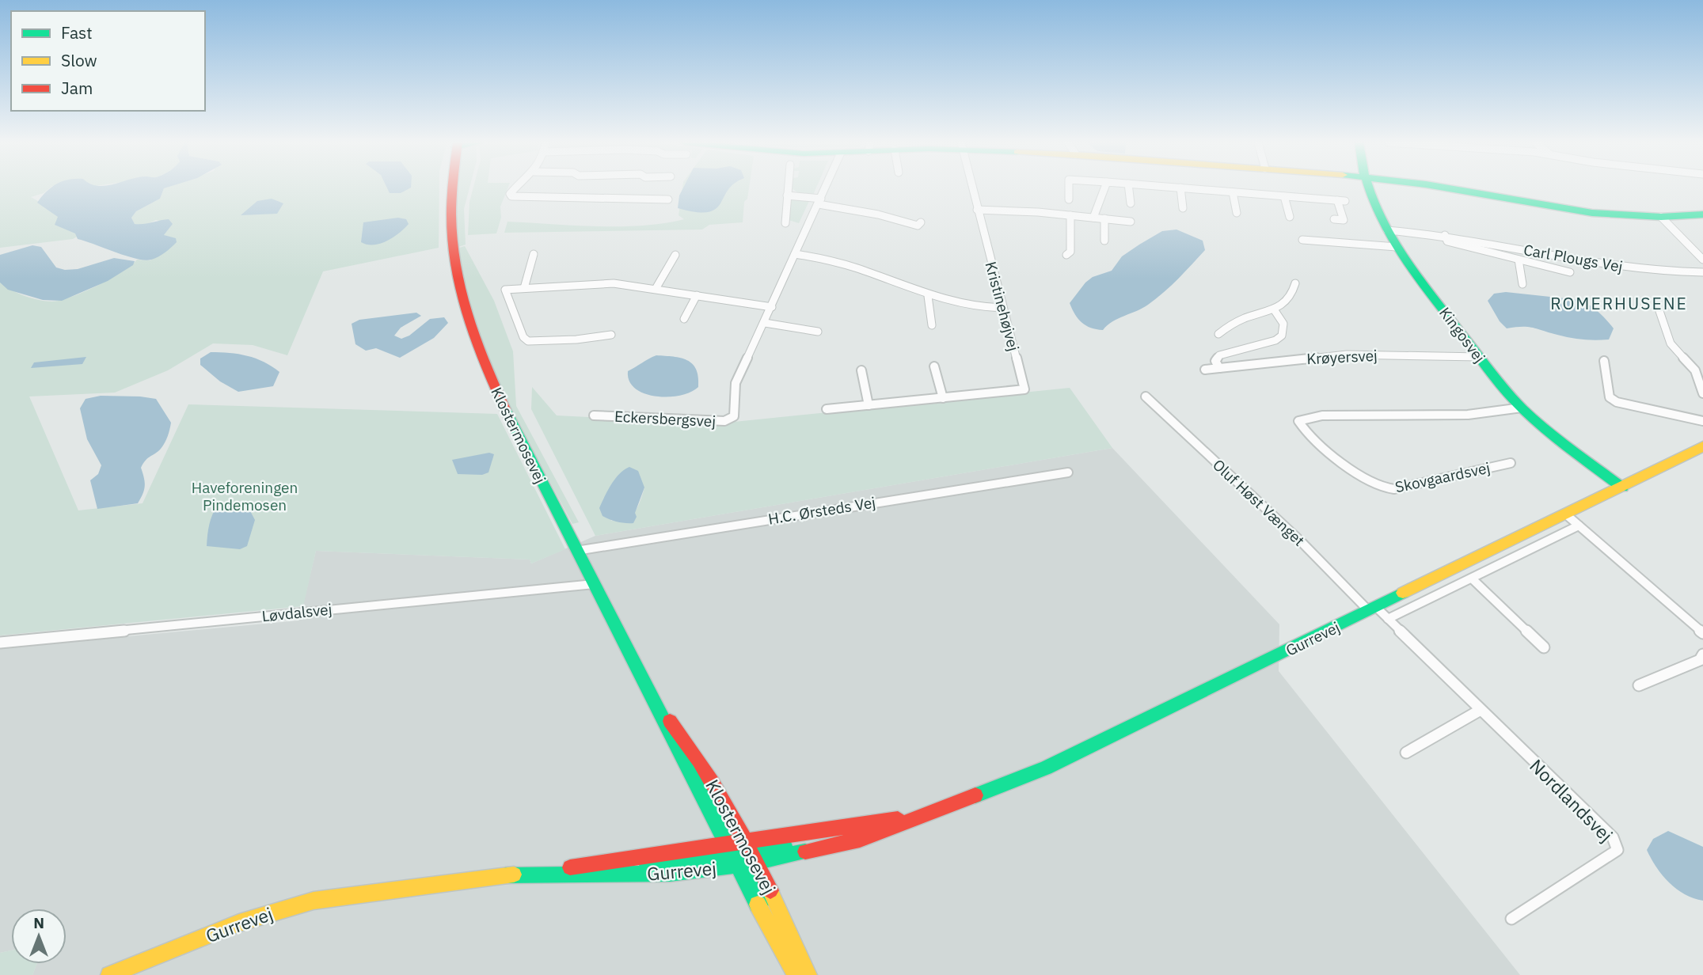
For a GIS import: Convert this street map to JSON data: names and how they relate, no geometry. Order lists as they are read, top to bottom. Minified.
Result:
{"streets":{"street":["Carl Plougs Vej","Kristinehøjvej","Kingosvej","Krøyersvej","Eckersbergsvej","Klostermosevej","Skovgaardsvej","Oluf Høst Vænget","H.C. Ørsteds Vej","Løvdalsvej","Gurrevej","Nordlandsvej"]},"crossings":[["Carl Plougs Vej","Kingosvej"],["Kingosvej","Krøyersvej"],["Kingosvej","Skovgaardsvej"],["Kingosvej","Gurrevej"],["Klostermosevej","H.C. Ørsteds Vej"],["Klostermosevej","Løvdalsvej"],["Klostermosevej","Gurrevej"],["Oluf Høst Vænget","Gurrevej"],["Oluf Høst Vænget","Nordlandsvej"],["Gurrevej","Nordlandsvej"]],"districts":["ROMERHUSENE"],"parks":["Haveforeningen Pindemosen"],"legend":["Fast","Slow","Jam"],"north":"top"}
